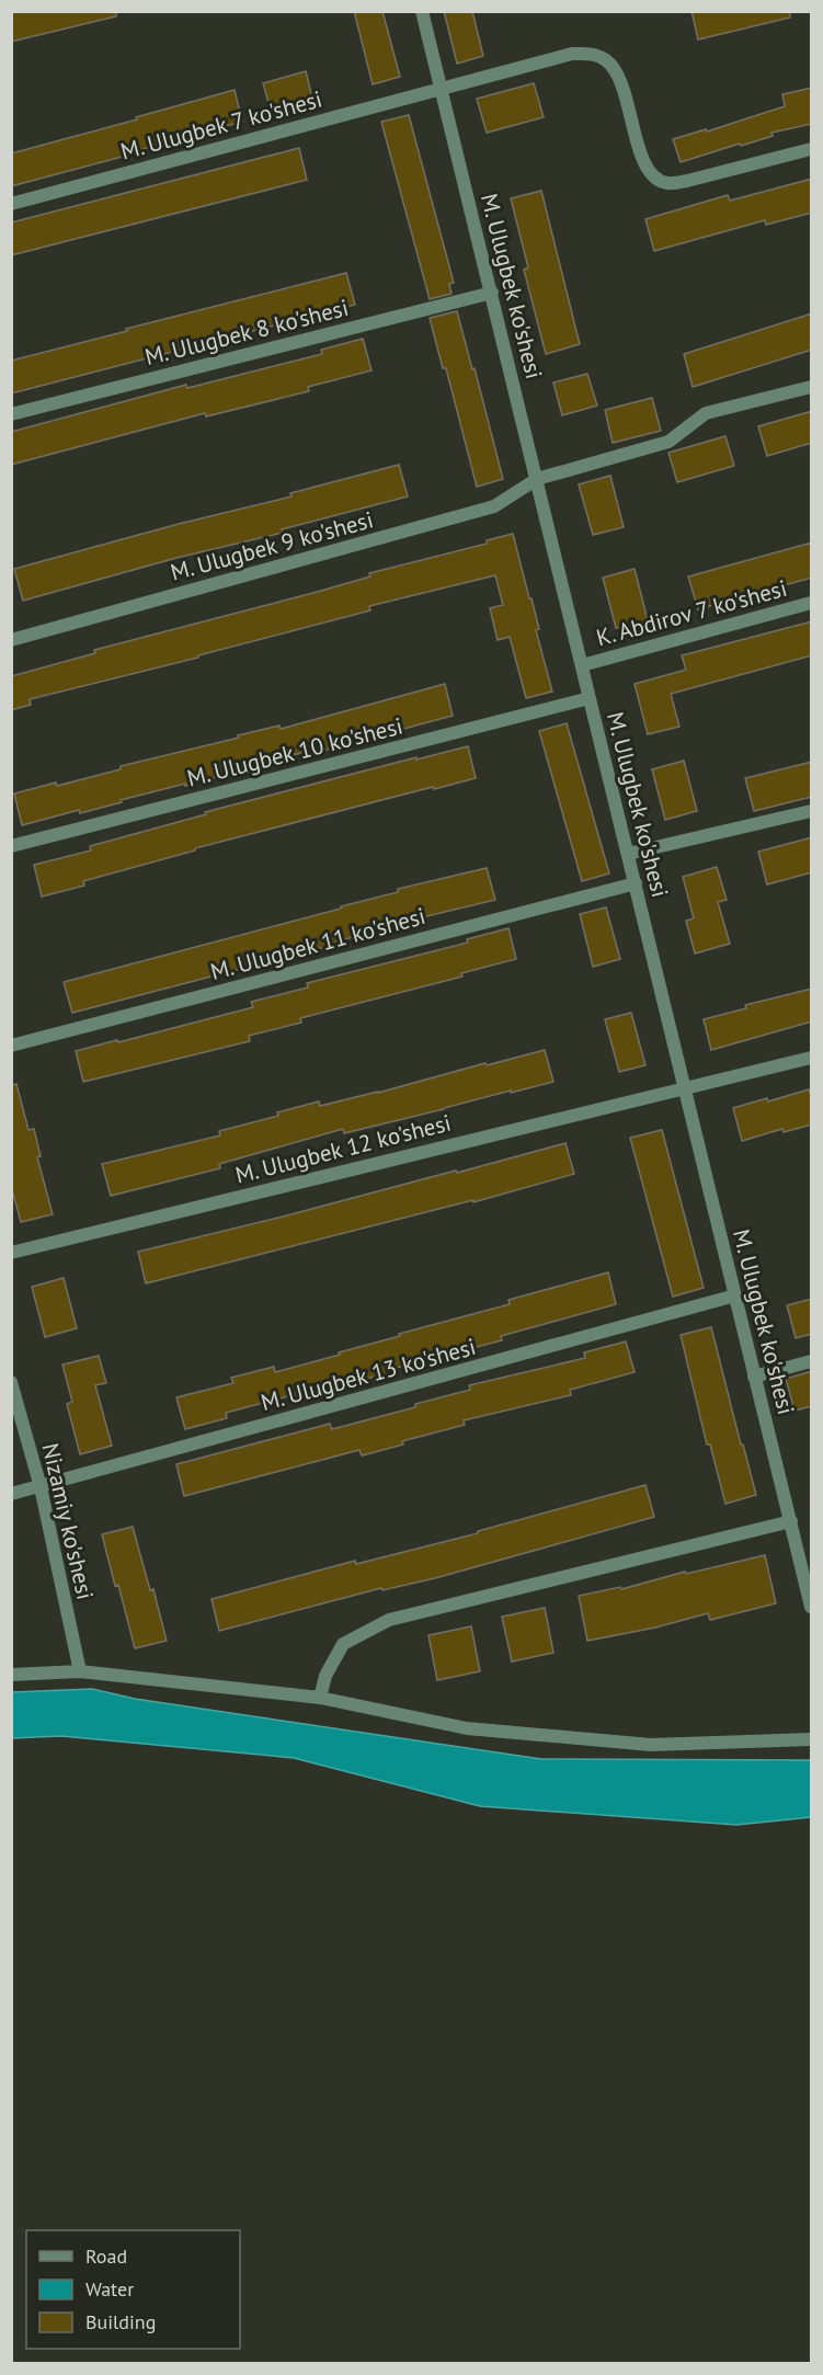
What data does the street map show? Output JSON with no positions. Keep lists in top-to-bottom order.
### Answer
{
  "streets": {
    "street": [
      "M. Ulugbek 7 ko'shesi",
      "M. Ulugbek ko'shesi",
      "M. Ulugbek 8 ko'shesi",
      "M. Ulugbek 9 ko'shesi",
      "K. Abdirov 7 ko'shesi",
      "M. Ulugbek 10 ko'shesi",
      "M. Ulugbek 11 ko'shesi",
      "M. Ulugbek 12 ko'shesi",
      "M. Ulugbek 13 ko'shesi",
      "Nizamiy ko'shesi"
    ]
  },
  "crossings": [
    ["M. Ulugbek 7 ko'shesi", "M. Ulugbek ko'shesi"],
    ["M. Ulugbek ko'shesi", "M. Ulugbek 8 ko'shesi"],
    ["M. Ulugbek ko'shesi", "M. Ulugbek 9 ko'shesi"],
    ["M. Ulugbek ko'shesi", "K. Abdirov 7 ko'shesi"],
    ["M. Ulugbek ko'shesi", "M. Ulugbek 10 ko'shesi"],
    ["M. Ulugbek ko'shesi", "M. Ulugbek 11 ko'shesi"],
    ["M. Ulugbek ko'shesi", "M. Ulugbek 12 ko'shesi"],
    ["M. Ulugbek ko'shesi", "M. Ulugbek 13 ko'shesi"],
    ["M. Ulugbek 13 ko'shesi", "Nizamiy ko'shesi"]
  ],
  "legend": ["Road", "Water", "Building"]
}
